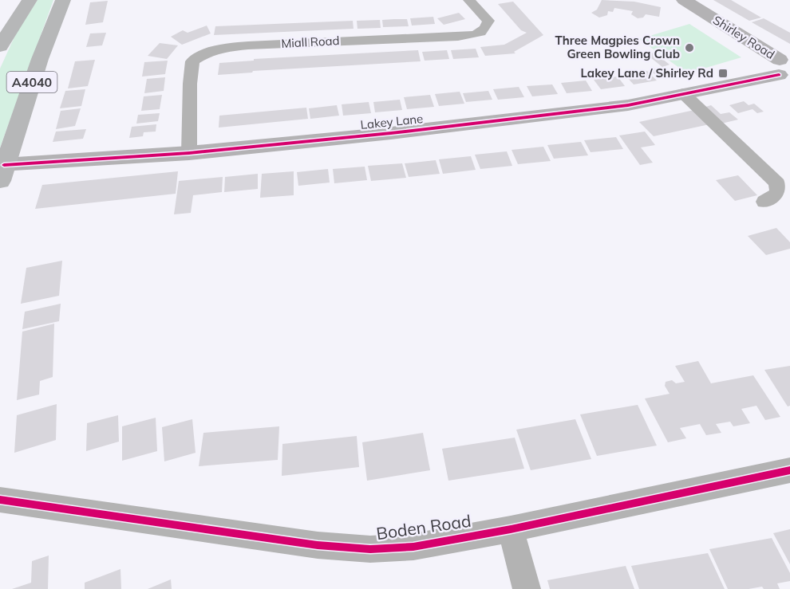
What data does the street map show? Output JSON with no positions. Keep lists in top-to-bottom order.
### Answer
{
  "streets": {
    "main road": ["A4040"],
    "street": [
      "Shirley Road",
      "Miall Road",
      "Lakey Lane",
      "Boden Road"
    ]
  },
  "crossings": [
    ["Shirley Road", "Lakey Lane"],
    ["Miall Road", "Lakey Lane"],
    ["A4040", "Lakey Lane"]
  ],
  "places": {
    "other": ["Three Magpies Crown Green Bowling Club"],
    "transit": ["Lakey Lane / Shirley Rd"]
  }
}
